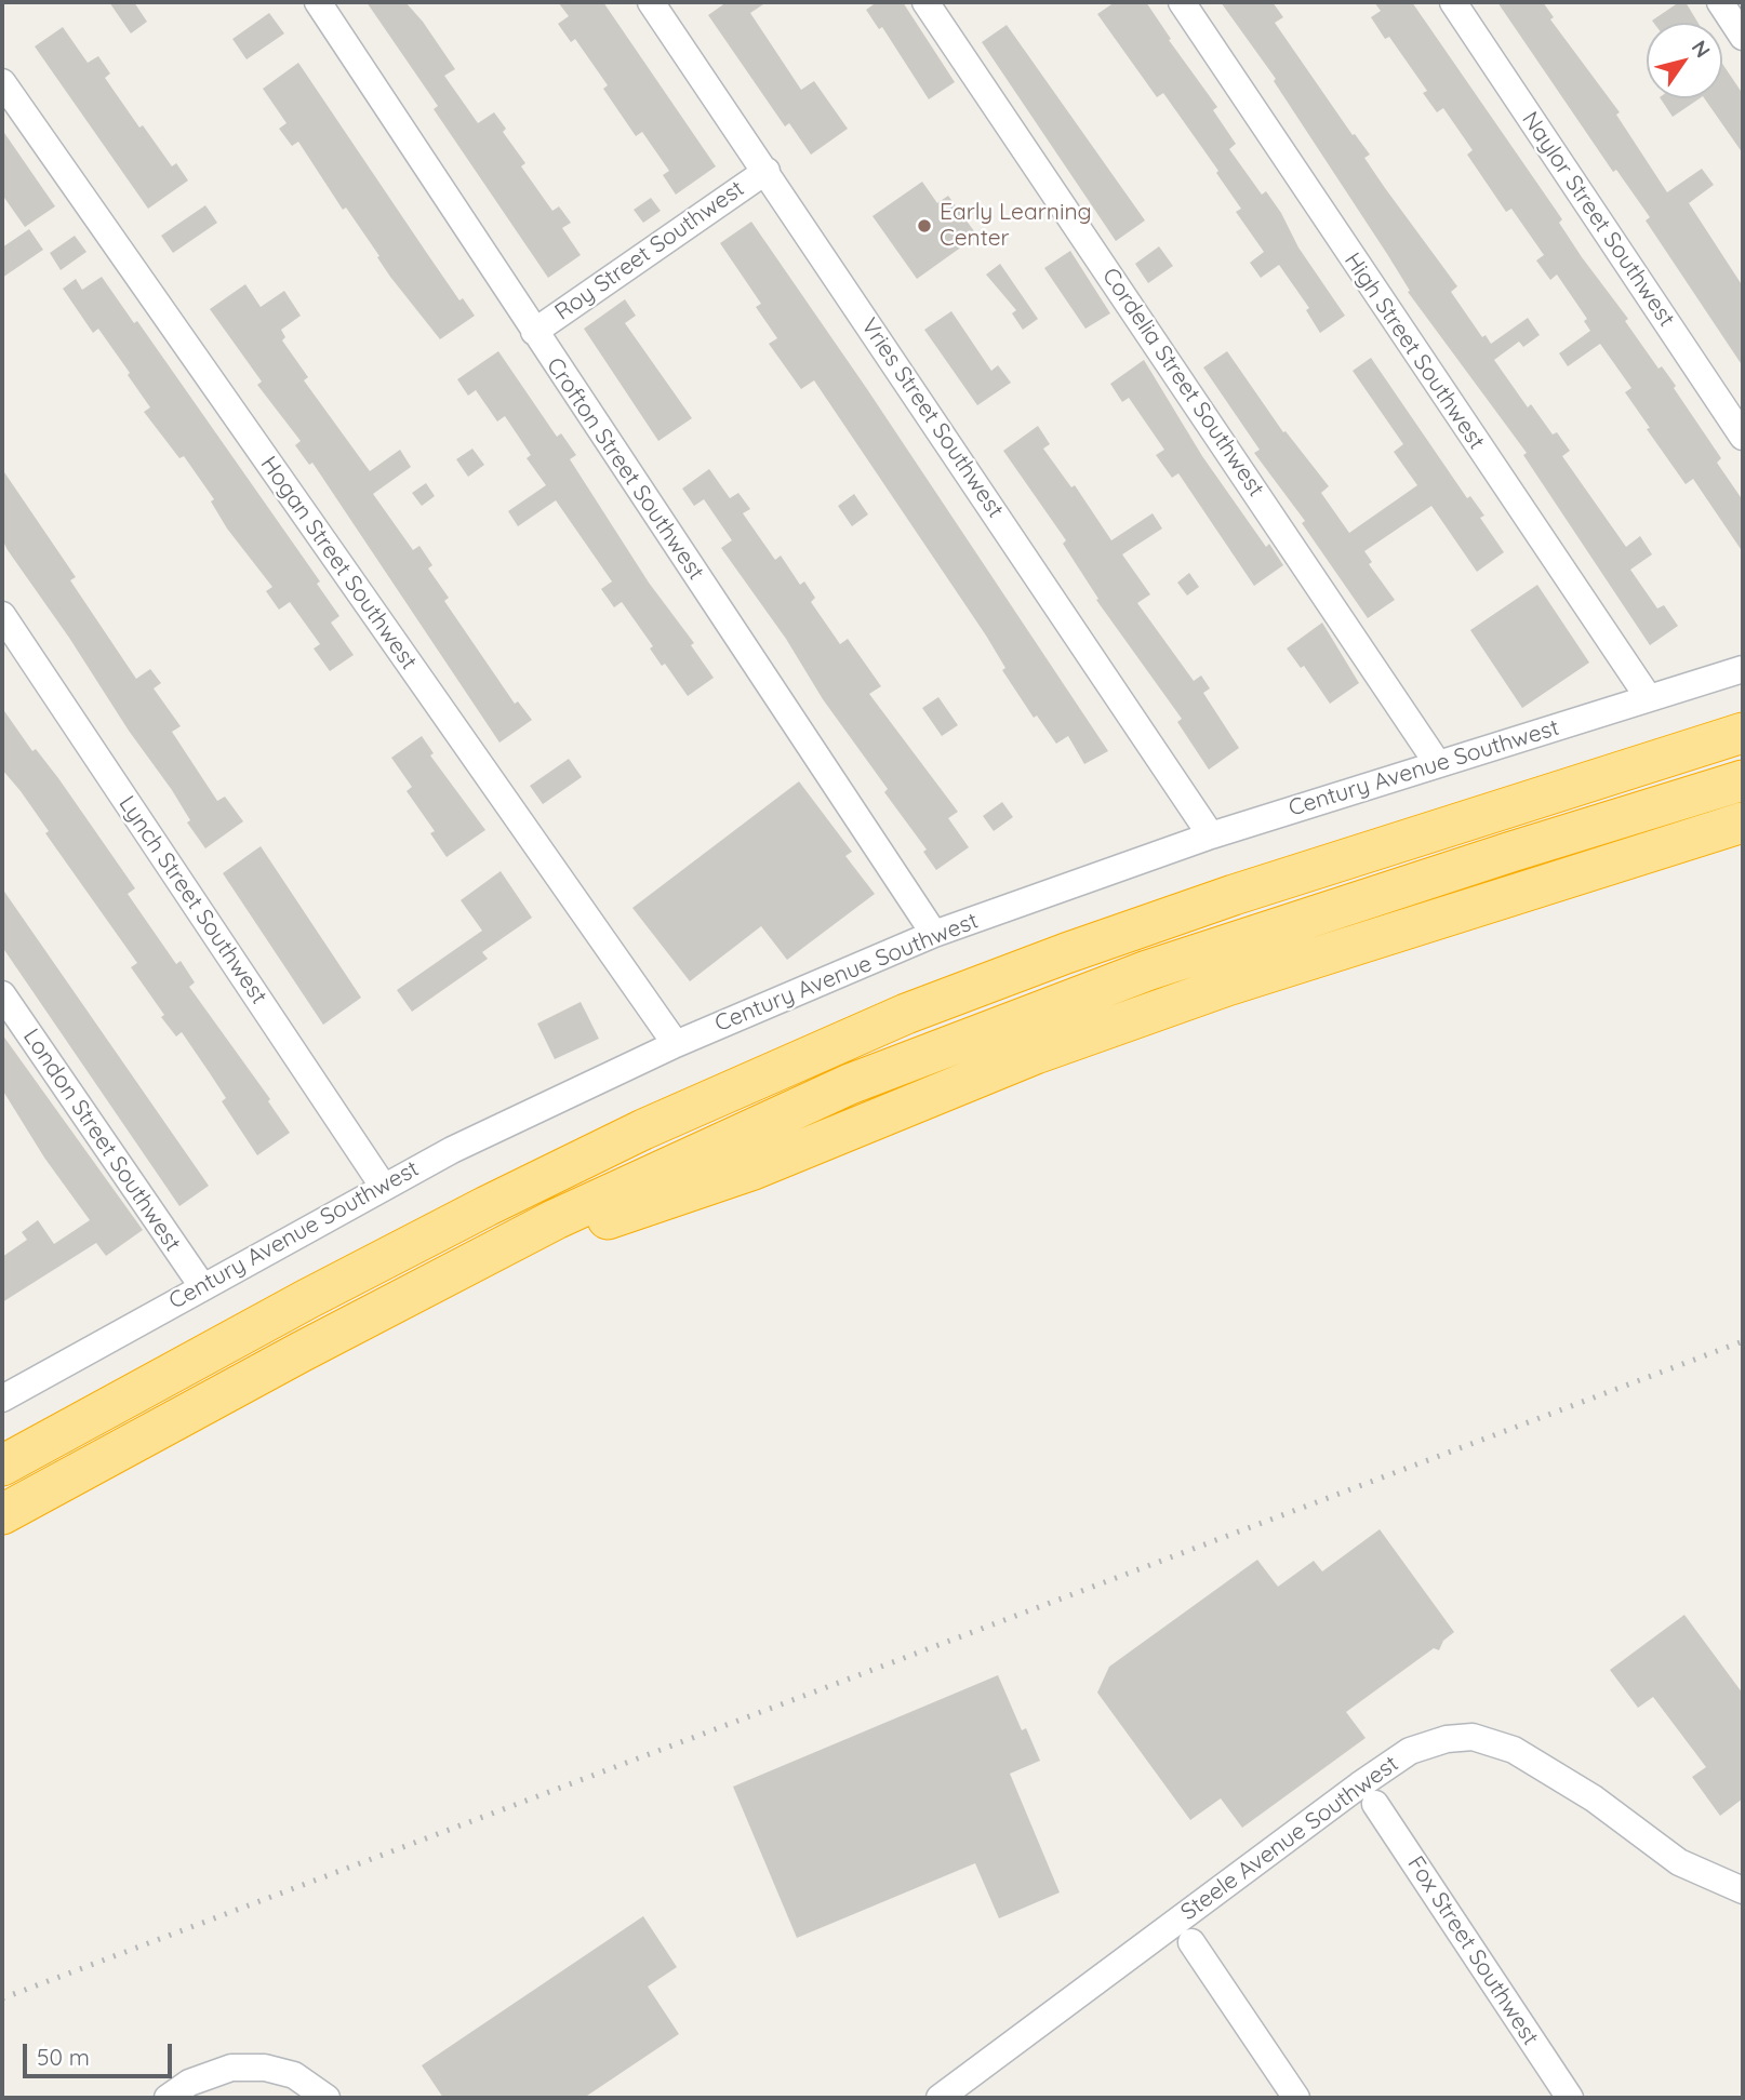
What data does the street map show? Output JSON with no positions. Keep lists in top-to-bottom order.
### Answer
{
  "streets": {
    "street": [
      "Naylor Street Southwest",
      "Roy Street Southwest",
      "High Street Southwest",
      "Cordelia Street Southwest",
      "Vries Street Southwest",
      "Crofton Street Southwest",
      "Hogan Street Southwest",
      "Century Avenue Southwest",
      "Lynch Street Southwest",
      "London Street Southwest",
      "Steele Avenue Southwest",
      "Fox Street Southwest"
    ]
  },
  "crossings": [
    ["Roy Street Southwest", "Vries Street Southwest"],
    ["Roy Street Southwest", "Crofton Street Southwest"],
    ["High Street Southwest", "Century Avenue Southwest"],
    ["Cordelia Street Southwest", "Century Avenue Southwest"],
    ["Vries Street Southwest", "Century Avenue Southwest"],
    ["Crofton Street Southwest", "Century Avenue Southwest"],
    ["Hogan Street Southwest", "Century Avenue Southwest"],
    ["Century Avenue Southwest", "Lynch Street Southwest"],
    ["Century Avenue Southwest", "London Street Southwest"]
  ],
  "places": ["Early Learning Center"],
  "scale_bar": "50 m",
  "north": "top right"
}
